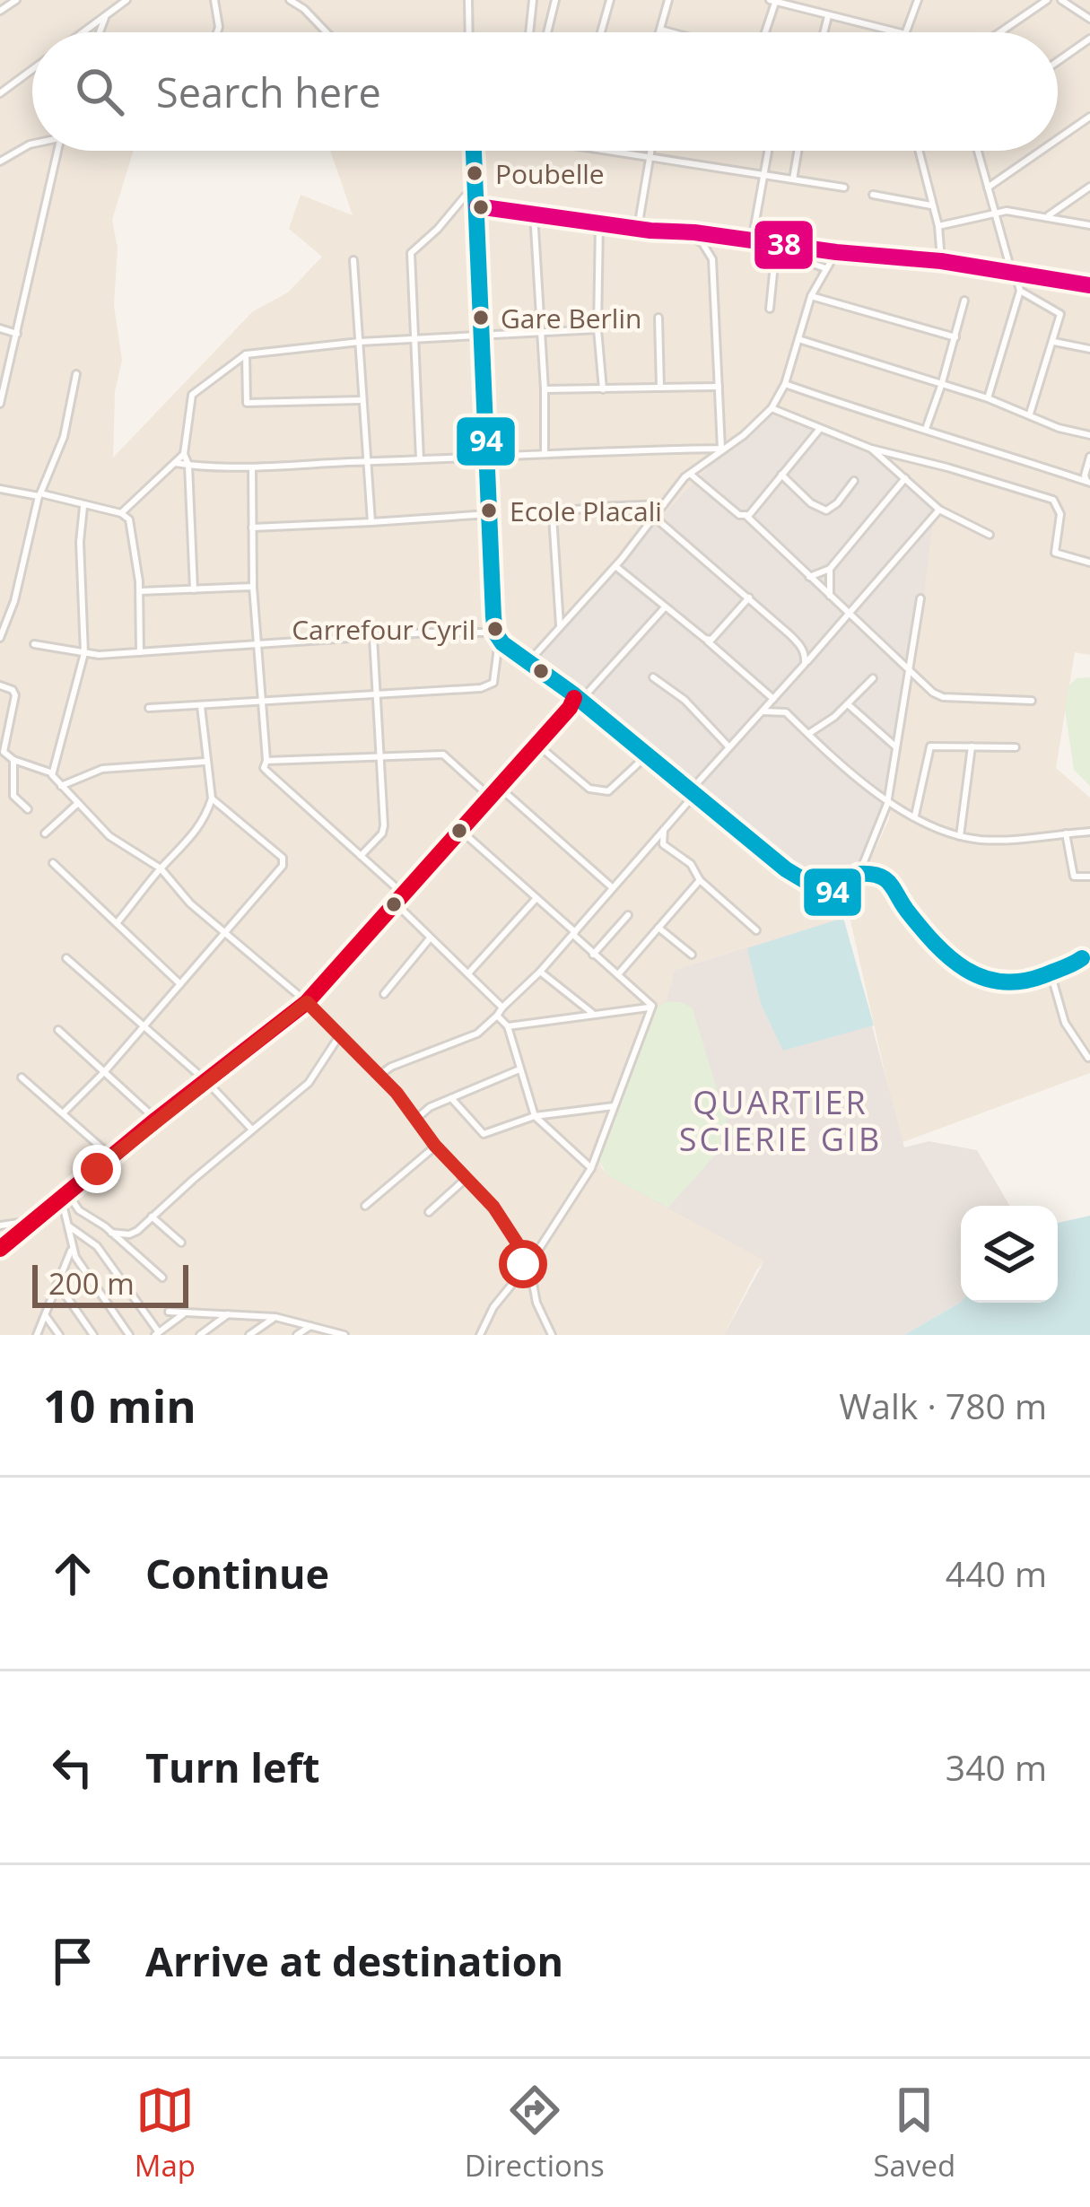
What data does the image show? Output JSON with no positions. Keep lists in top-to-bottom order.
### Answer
{
  "districts": ["QUARTIER SCIERIE GIB"],
  "places": [
    "Poubelle",
    "Gare Berlin",
    "Ecole Placali",
    "Carrefour Cyril"
  ],
  "lines": ["transit line 94", "transit line 38"],
  "scale_bar": "200 m",
  "page": {
    "search": "Search here",
    "scale": "200 m",
    "heading": ["10 min", "Walk · 780 m"],
    "list": [
      ["Continue", "440 m"],
      ["Turn left", "340 m"],
      "Arrive at destination"
    ],
    "nav": ["Map", "Directions", "Saved"]
  }
}
